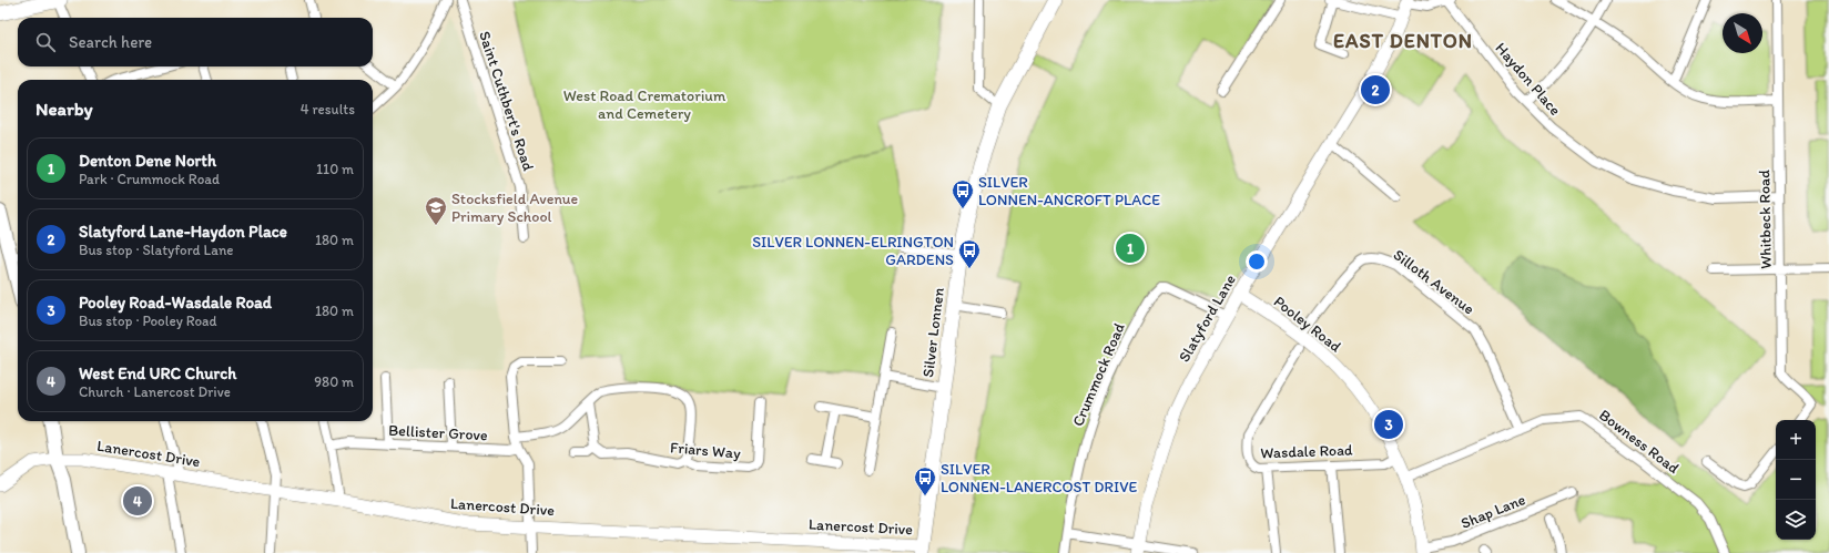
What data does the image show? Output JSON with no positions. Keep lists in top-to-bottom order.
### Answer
{
  "streets": {
    "main road": ["Silver Lonnen"],
    "street": [
      "Haydon Place",
      "Saint Cuthbert's Road",
      "Whitbeck Road",
      "Silloth Avenue",
      "Slatyford Lane",
      "Pooley Road",
      "Crummock Road",
      "Bellister Grove",
      "Bowness Road",
      "Friars Way",
      "Wasdale Road",
      "Lanercost Drive",
      "Shap Lane"
    ]
  },
  "crossings": [
    ["Haydon Place", "Whitbeck Road"],
    ["Silloth Avenue", "Pooley Road"],
    ["Silloth Avenue", "Bowness Road"],
    ["Slatyford Lane", "Pooley Road"],
    ["Slatyford Lane", "Crummock Road"],
    ["Pooley Road", "Bowness Road"],
    ["Pooley Road", "Wasdale Road"],
    ["Pooley Road", "Shap Lane"],
    ["Silver Lonnen", "Lanercost Drive"]
  ],
  "districts": ["EAST DENTON"],
  "parks": ["West Road Crematorium and Cemetery"],
  "places": {
    "bus stop": ["SILVER LONNEN-ANCROFT PLACE", "SILVER LONNEN-ELRINGTON GARDENS", "SILVER LONNEN-LANERCOST DRIVE"],
    "school or university": ["Stocksfield Avenue Primary School"]
  },
  "north": "bottom right",
  "page": {
    "search": "Search here",
    "pins": [
      "2",
      "1",
      "3",
      "4"
    ],
    "heading": ["Nearby", "4 results"],
    "list": [
      {
        "mark": "1",
        "name": "Denton Dene North",
        "note": "Park · Crummock Road",
        "value": "110 m"
      },
      {
        "mark": "2",
        "name": "Slatyford Lane-Haydon Place",
        "note": "Bus stop · Slatyford Lane",
        "value": "180 m"
      },
      {
        "mark": "3",
        "name": "Pooley Road-Wasdale Road",
        "note": "Bus stop · Pooley Road",
        "value": "180 m"
      },
      {
        "mark": "4",
        "name": "West End URC Church",
        "note": "Church · Lanercost Drive",
        "value": "980 m"
      }
    ],
    "map_buttons": ["+", "−"]
  }
}
